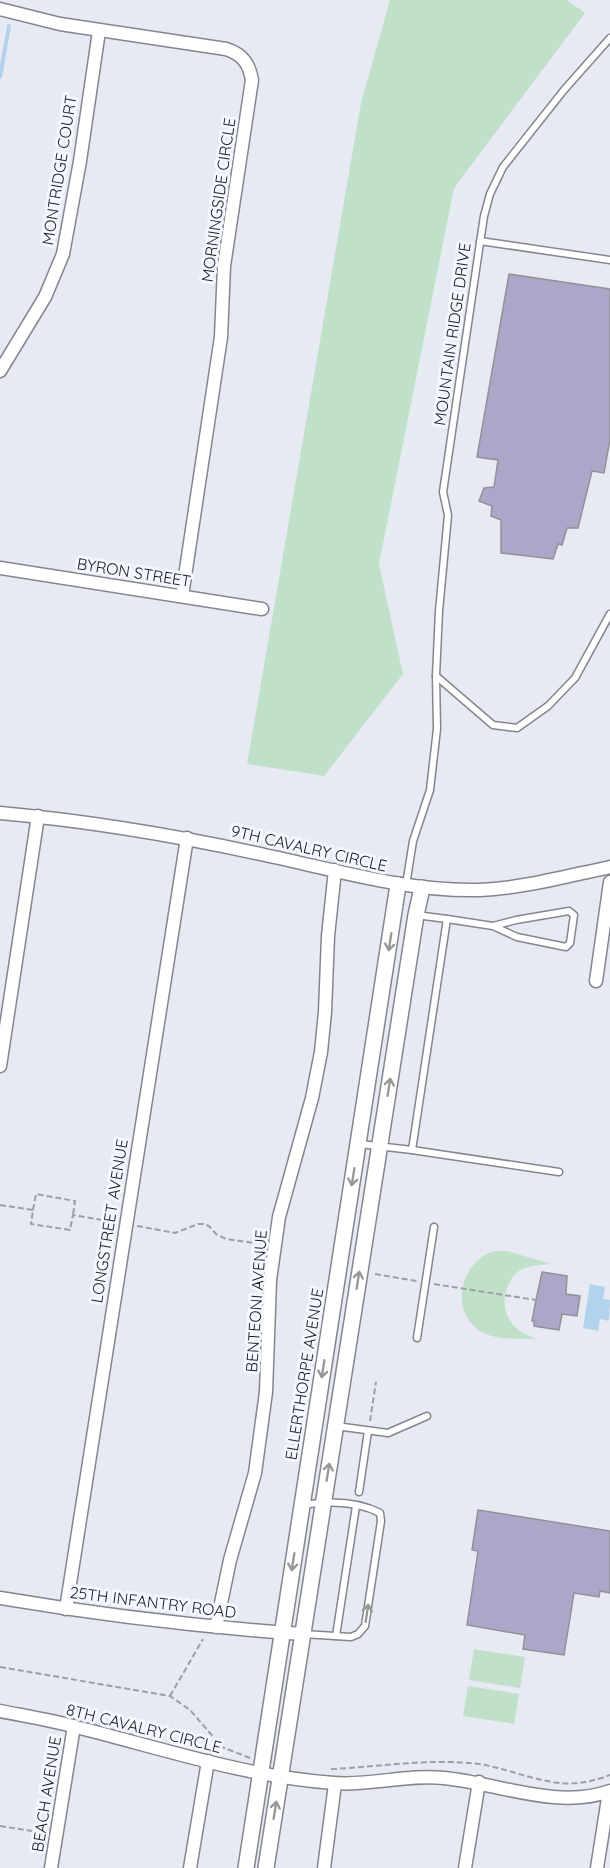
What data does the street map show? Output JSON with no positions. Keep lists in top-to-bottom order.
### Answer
{
  "streets": {
    "street": [
      "MONTRIDGE COURT",
      "MORNINGSIDE CIRCLE",
      "BYRON STREET",
      "9TH CAVALRY CIRCLE",
      "LONGSTREET AVENUE",
      "BENTEONI AVENUE",
      "ELLERTHORPE AVENUE",
      "25TH INFANTRY ROAD",
      "8TH CAVALRY CIRCLE",
      "BEACH AVENUE"
    ],
    "lane": ["MOUNTAIN RIDGE DRIVE"]
  },
  "crossings": [
    ["MONTRIDGE COURT", "MORNINGSIDE CIRCLE"],
    ["MORNINGSIDE CIRCLE", "BYRON STREET"],
    ["MOUNTAIN RIDGE DRIVE", "9TH CAVALRY CIRCLE"],
    ["MOUNTAIN RIDGE DRIVE", "ELLERTHORPE AVENUE"],
    ["9TH CAVALRY CIRCLE", "LONGSTREET AVENUE"],
    ["9TH CAVALRY CIRCLE", "BENTEONI AVENUE"],
    ["9TH CAVALRY CIRCLE", "ELLERTHORPE AVENUE"],
    ["LONGSTREET AVENUE", "25TH INFANTRY ROAD"],
    ["BENTEONI AVENUE", "25TH INFANTRY ROAD"],
    ["ELLERTHORPE AVENUE", "25TH INFANTRY ROAD"],
    ["ELLERTHORPE AVENUE", "8TH CAVALRY CIRCLE"],
    ["8TH CAVALRY CIRCLE", "BEACH AVENUE"]
  ]
}
